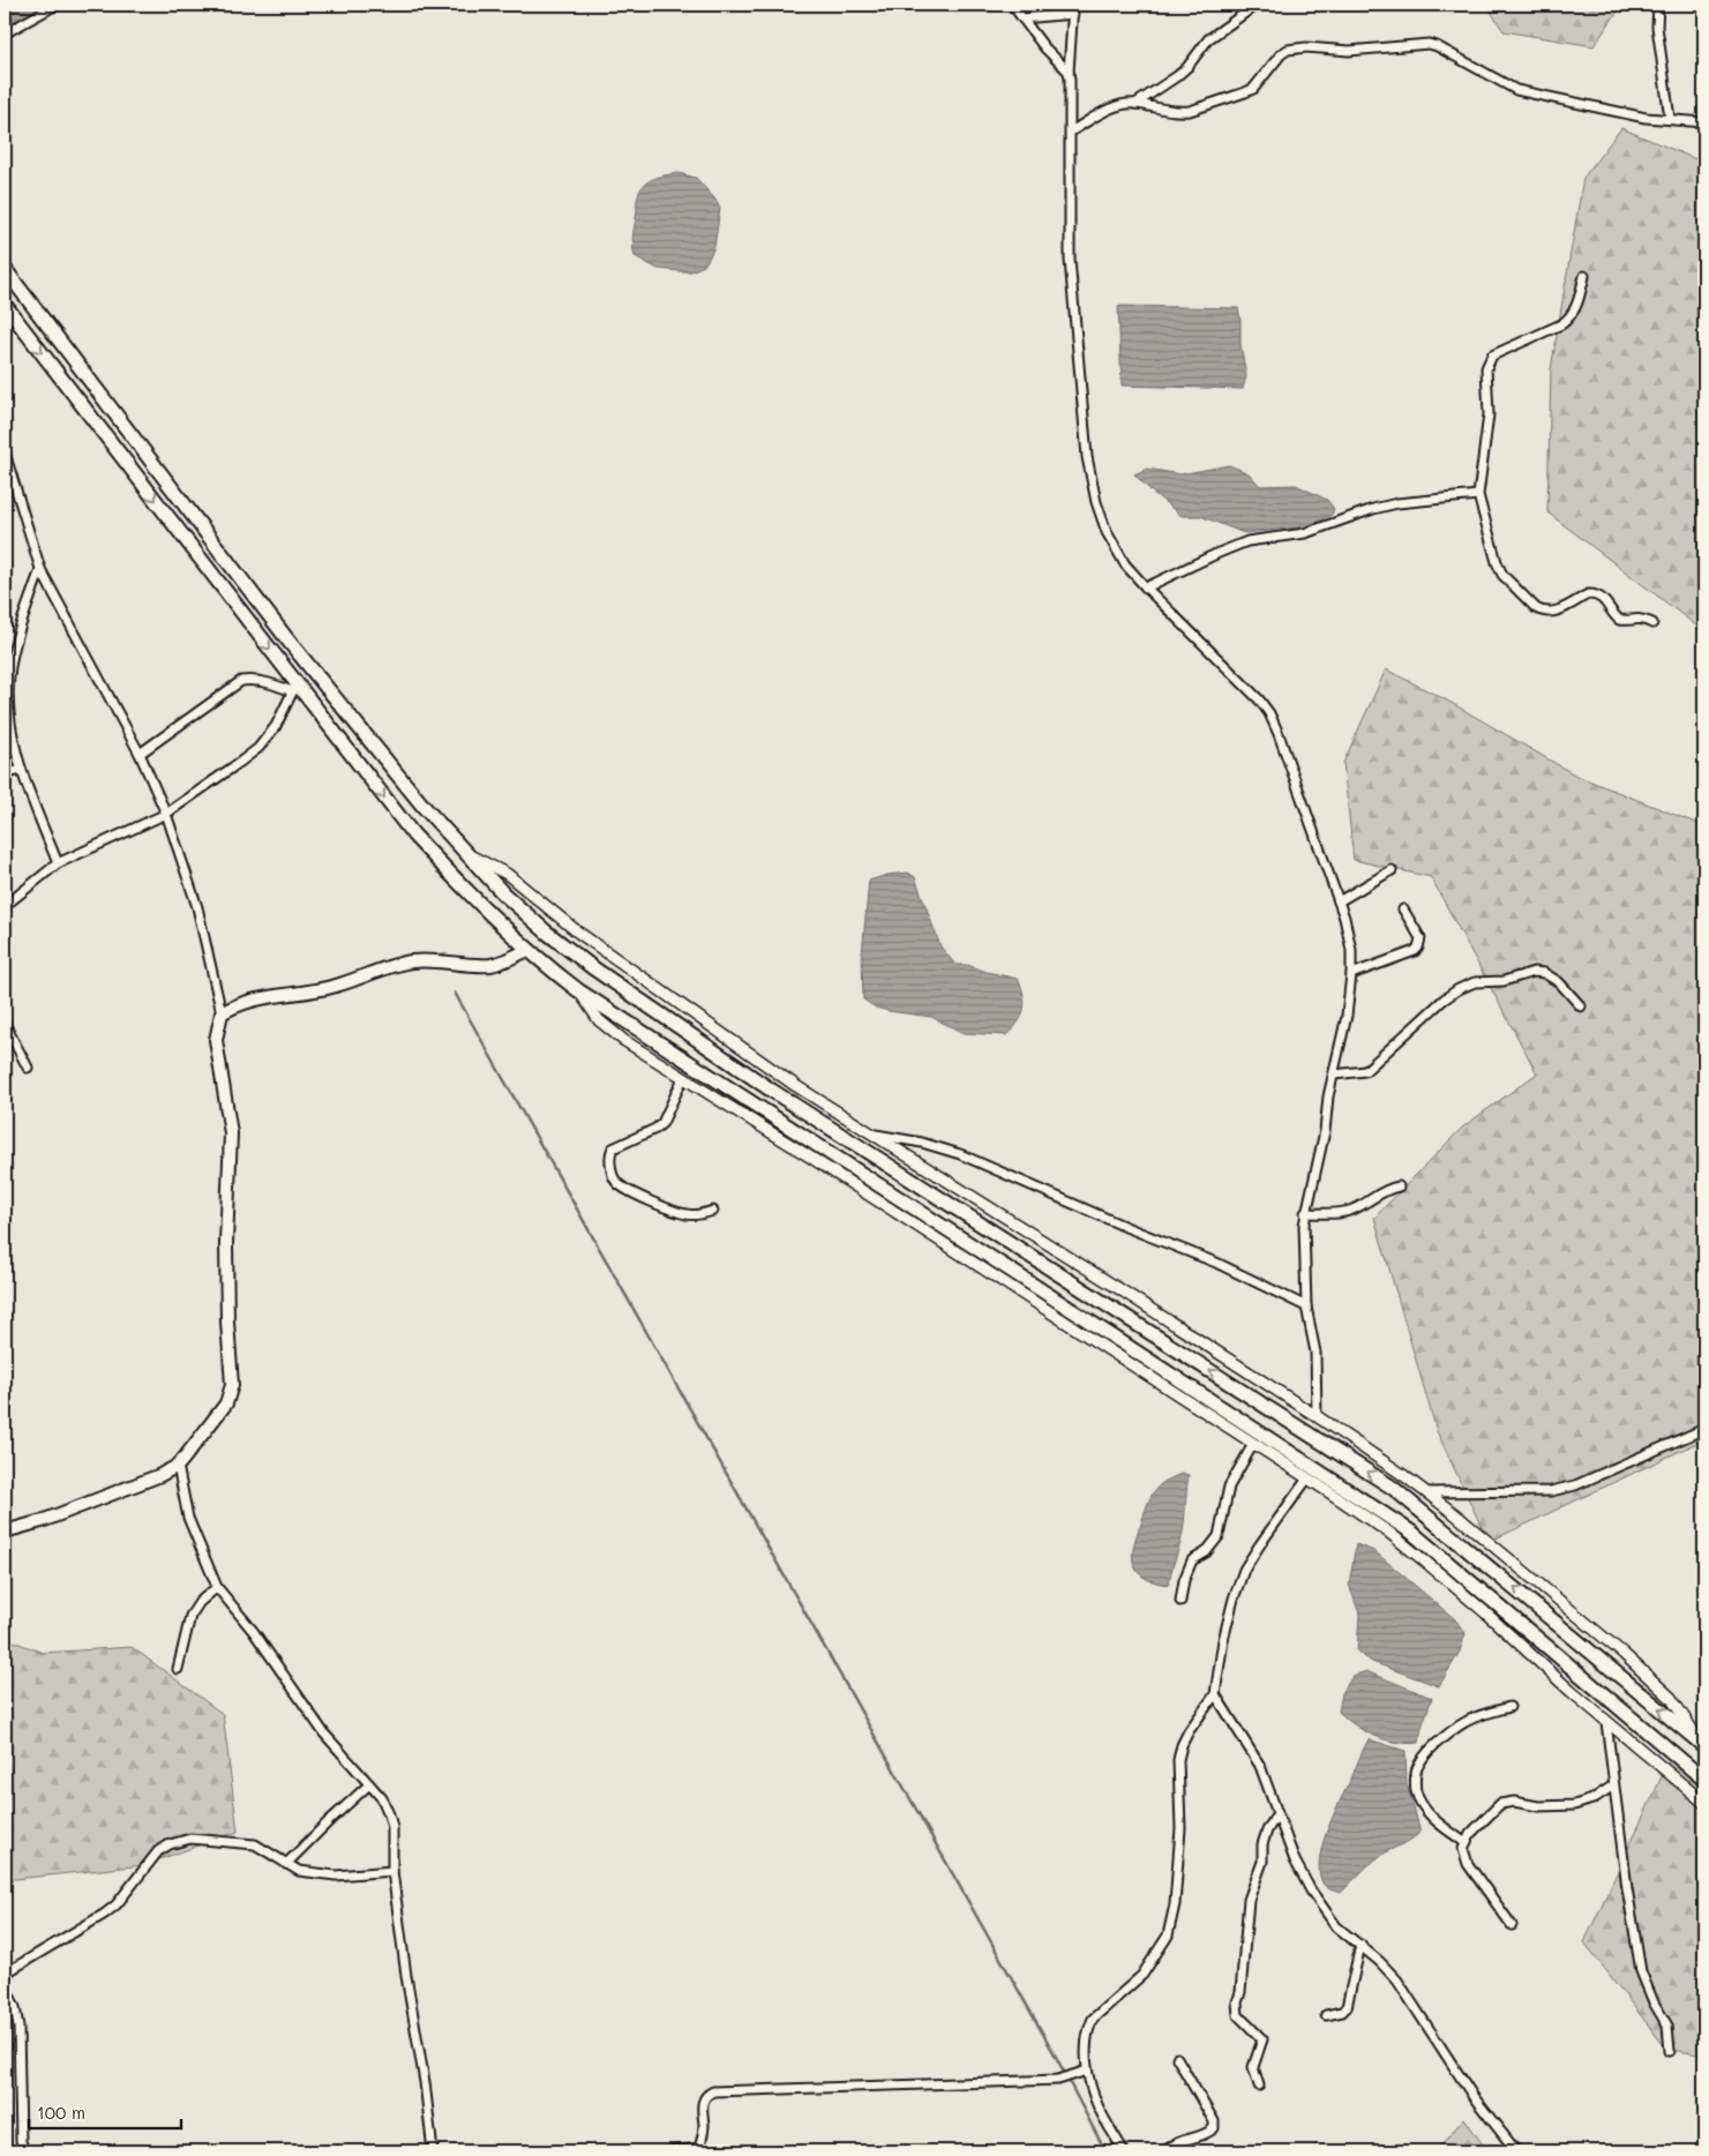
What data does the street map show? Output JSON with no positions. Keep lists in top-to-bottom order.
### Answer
{
  "scale_bar": "100 m"
}
